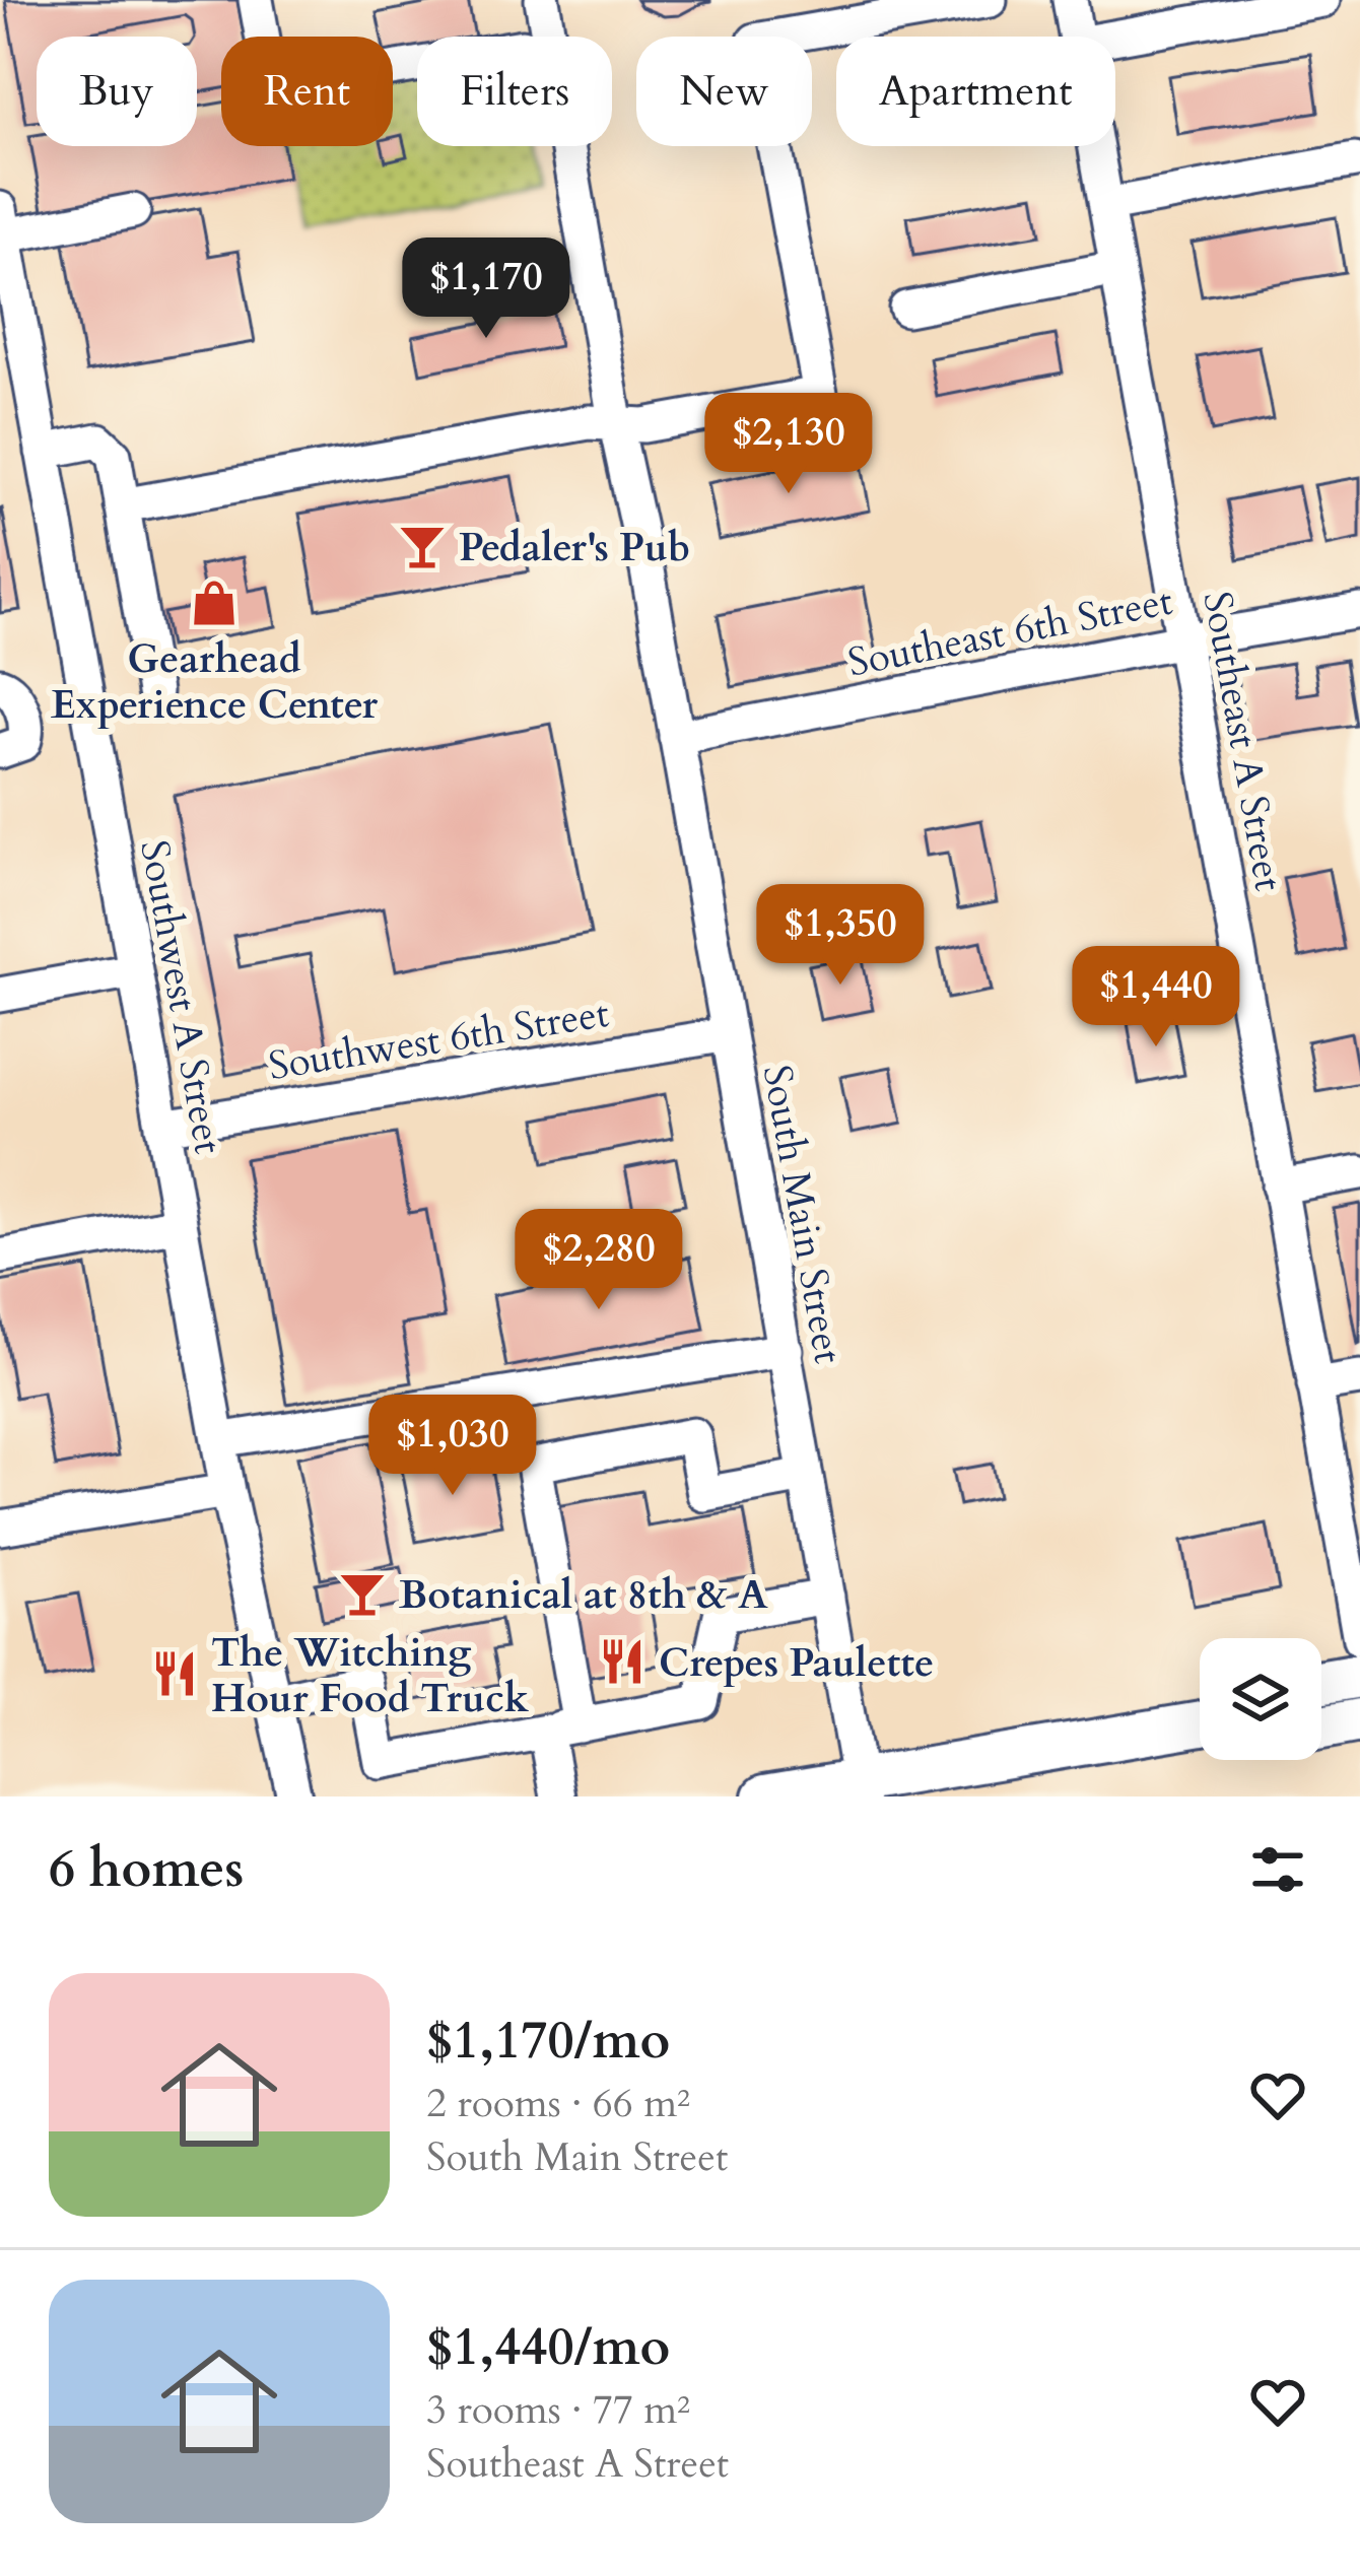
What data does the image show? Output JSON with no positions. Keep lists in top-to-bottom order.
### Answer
{
  "streets": {
    "street": [
      "Southeast 6th Street",
      "Southeast A Street",
      "Southwest A Street",
      "Southwest 6th Street",
      "South Main Street"
    ]
  },
  "crossings": [
    ["Southeast 6th Street", "Southeast A Street"],
    ["Southeast 6th Street", "South Main Street"],
    ["Southwest A Street", "Southwest 6th Street"],
    ["Southwest 6th Street", "South Main Street"]
  ],
  "places": {
    "bar": ["Pedaler's Pub", "Botanical at 8th & A"],
    "shop": ["Gearhead Experience Center"],
    "restaurant": ["Crepes Paulette", "The Witching Hour Food Truck"]
  },
  "page": {
    "chip": [
      "Buy",
      "Rent",
      "Filters",
      "New",
      "Apartment"
    ],
    "price": [
      "$1,170",
      "$2,130",
      "$1,350",
      "$1,440",
      "$2,280",
      "$1,030"
    ],
    "heading": "6 homes",
    "list": [
      {
        "name": "$1,170/mo",
        "note": "2 rooms · 66 m² · South Main Street"
      },
      {
        "name": "$1,440/mo",
        "note": "3 rooms · 77 m² · Southeast A Street"
      }
    ]
  }
}
